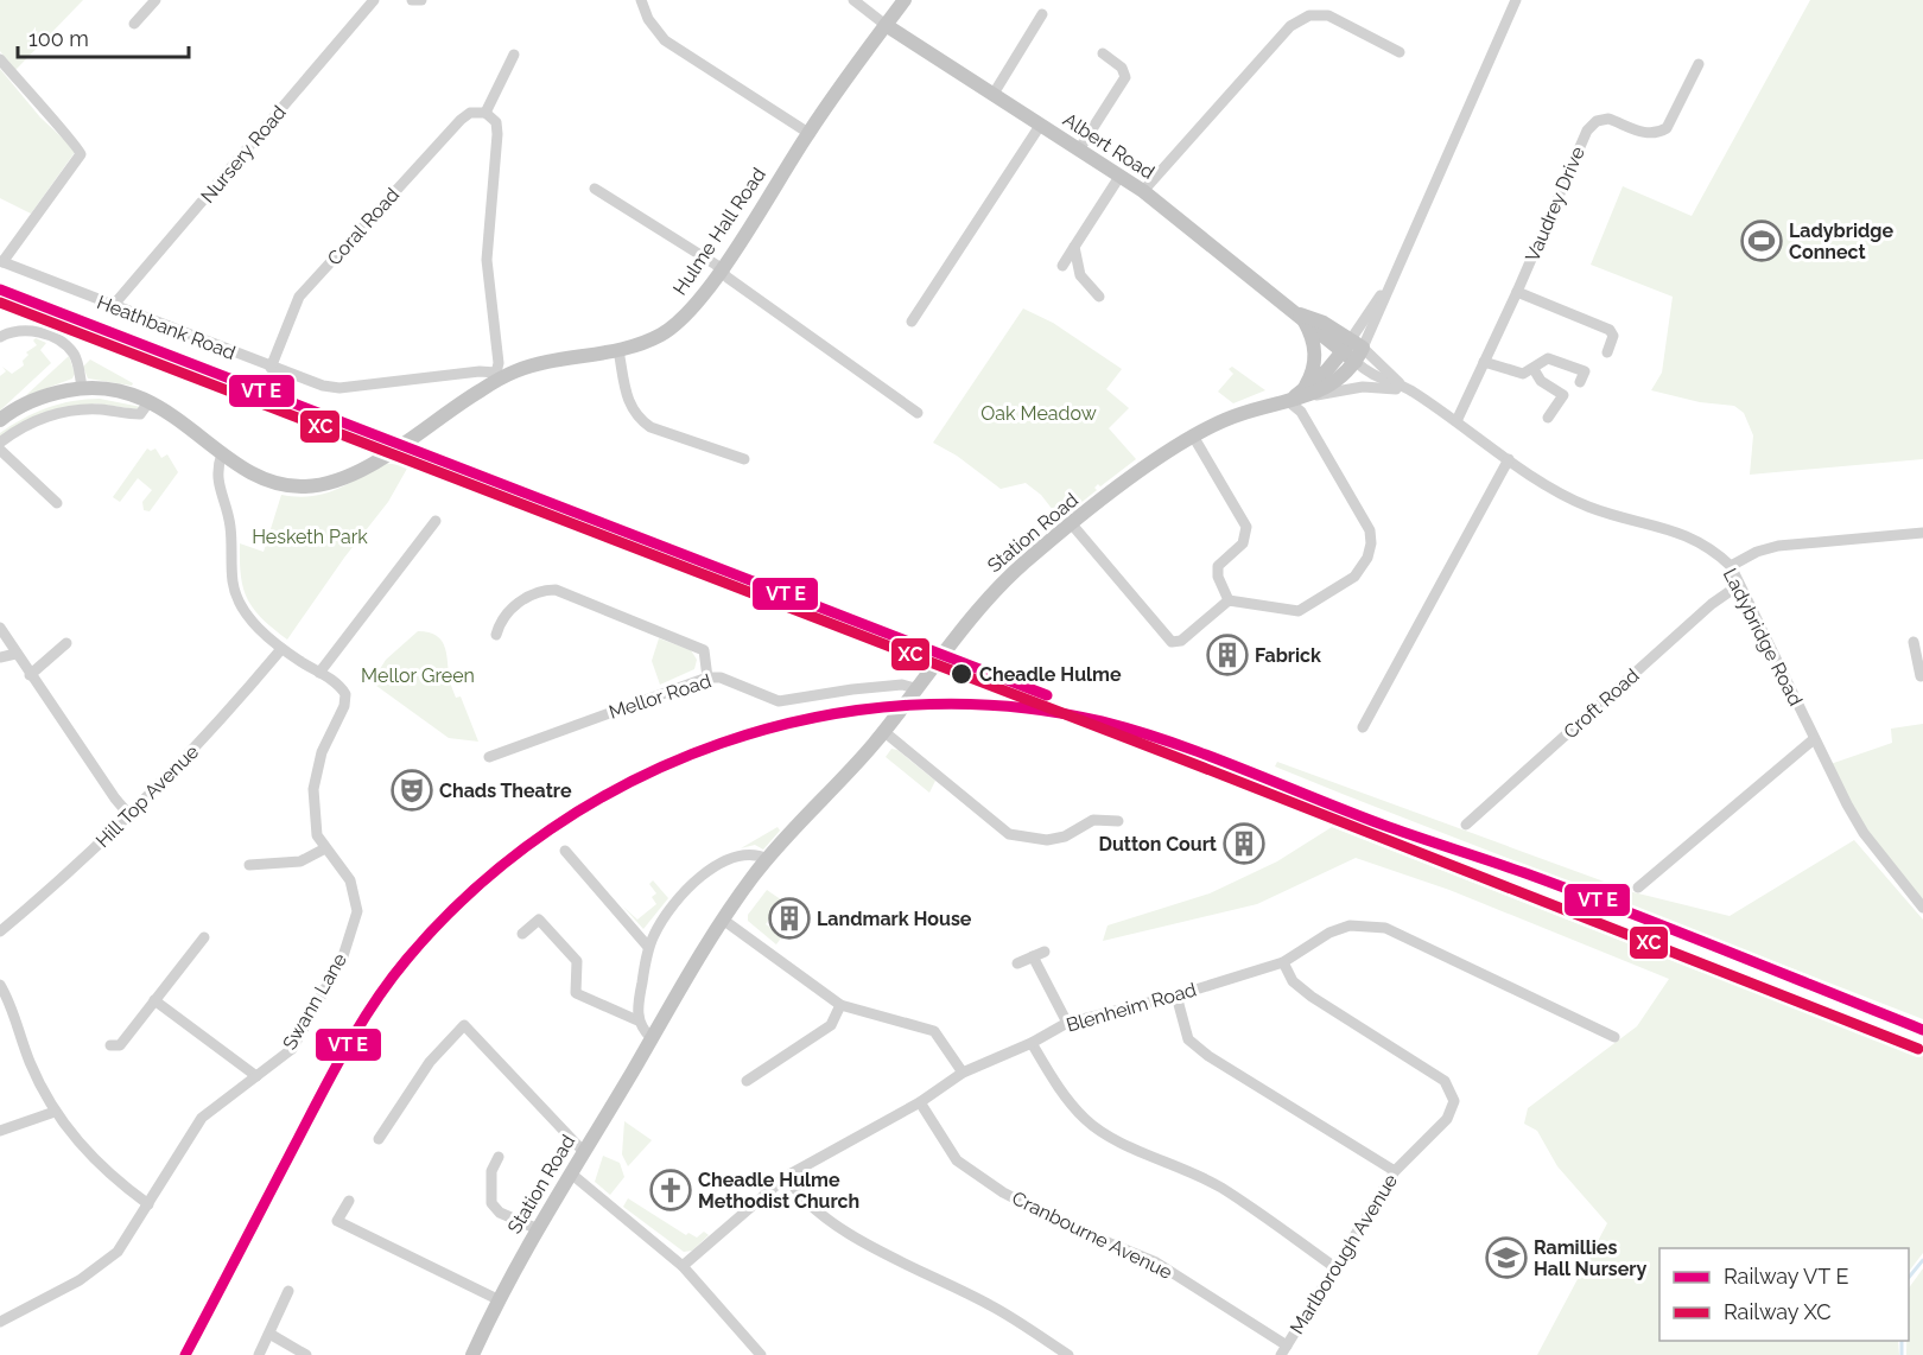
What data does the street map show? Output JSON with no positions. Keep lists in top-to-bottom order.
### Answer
{
  "streets": {
    "main road": ["Albert Road", "Hulme Hall Road", "Station Road"],
    "street": [
      "Nursery Road",
      "Vaudrey Drive",
      "Coral Road",
      "Heathbank Road",
      "Ladybridge Road",
      "Mellor Road",
      "Croft Road",
      "Hill Top Avenue",
      "Swann Lane",
      "Blenheim Road",
      "Cranbourne Avenue",
      "Marlborough Avenue"
    ]
  },
  "crossings": [
    ["Albert Road", "Hulme Hall Road"],
    ["Albert Road", "Station Road"],
    ["Albert Road", "Ladybridge Road"],
    ["Nursery Road", "Heathbank Road"],
    ["Vaudrey Drive", "Ladybridge Road"],
    ["Coral Road", "Heathbank Road"],
    ["Hulme Hall Road", "Heathbank Road"],
    ["Hulme Hall Road", "Swann Lane"],
    ["Station Road", "Mellor Road"],
    ["Ladybridge Road", "Croft Road"],
    ["Hill Top Avenue", "Swann Lane"],
    ["Blenheim Road", "Cranbourne Avenue"],
    ["Blenheim Road", "Marlborough Avenue"],
    ["Cranbourne Avenue", "Marlborough Avenue"]
  ],
  "parks": ["Oak Meadow", "Hesketh Park", "Mellor Green"],
  "places": {
    "sports": ["Ladybridge Connect"],
    "building": ["Fabrick", "Dutton Court", "Landmark House"],
    "other": ["Cheadle Hulme"],
    "theatre": ["Chads Theatre"],
    "church": ["Cheadle Hulme Methodist Church"],
    "school or university": ["Ramillies Hall Nursery"]
  },
  "lines": ["rail line XC"],
  "legend": ["Railway VT E", "Railway XC"],
  "scale_bar": "100 m"
}
